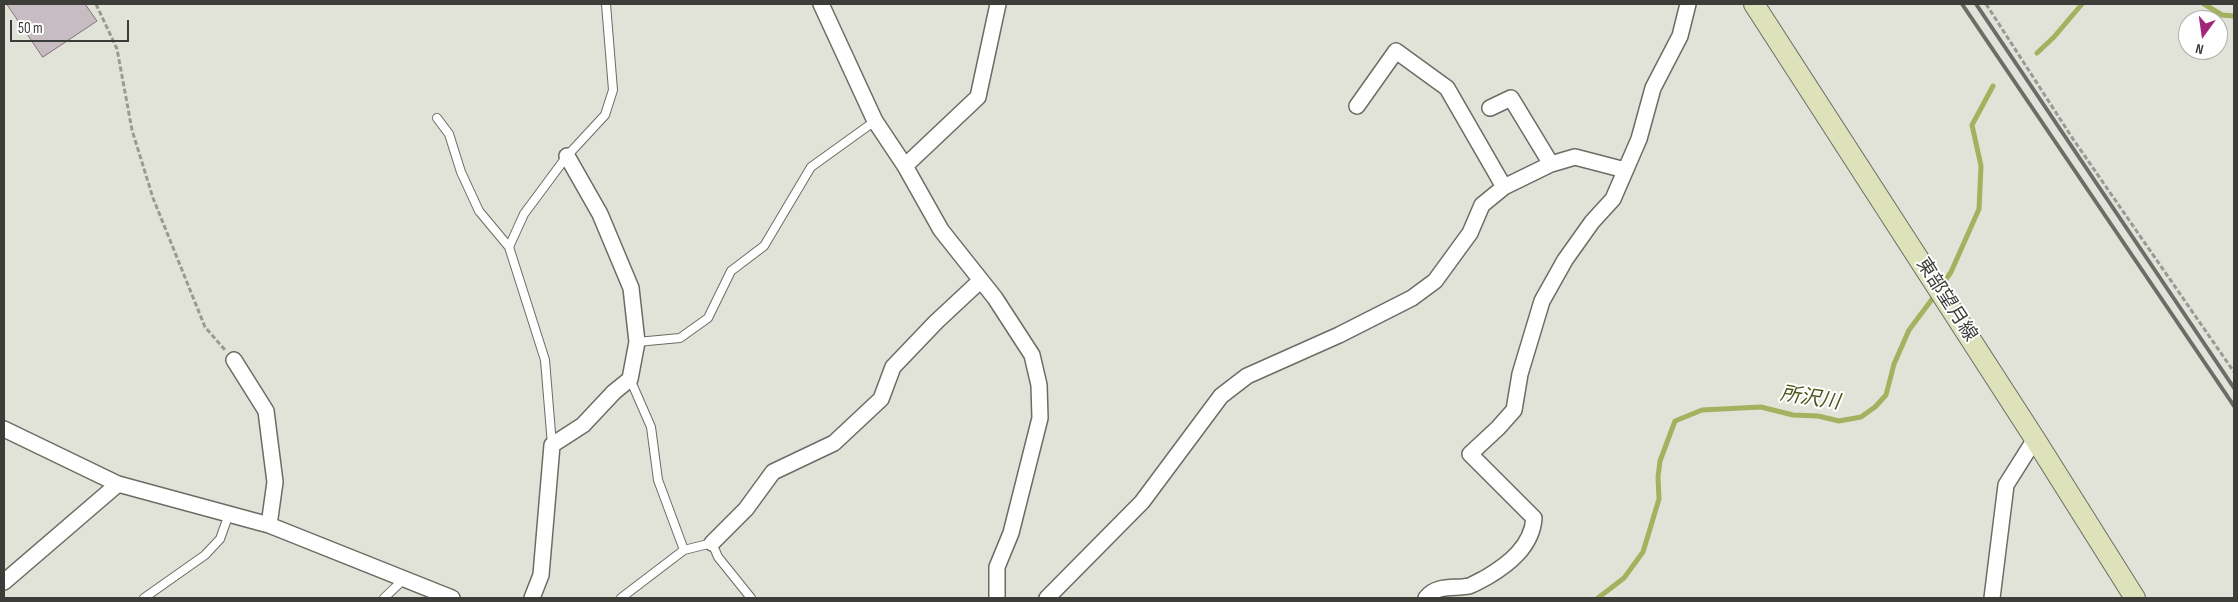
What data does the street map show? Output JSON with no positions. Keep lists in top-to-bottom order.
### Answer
{
  "streets": {
    "main road": ["東部望月線"]
  },
  "water": ["所沢川"],
  "scale_bar": "50 m",
  "north": "bottom"
}
